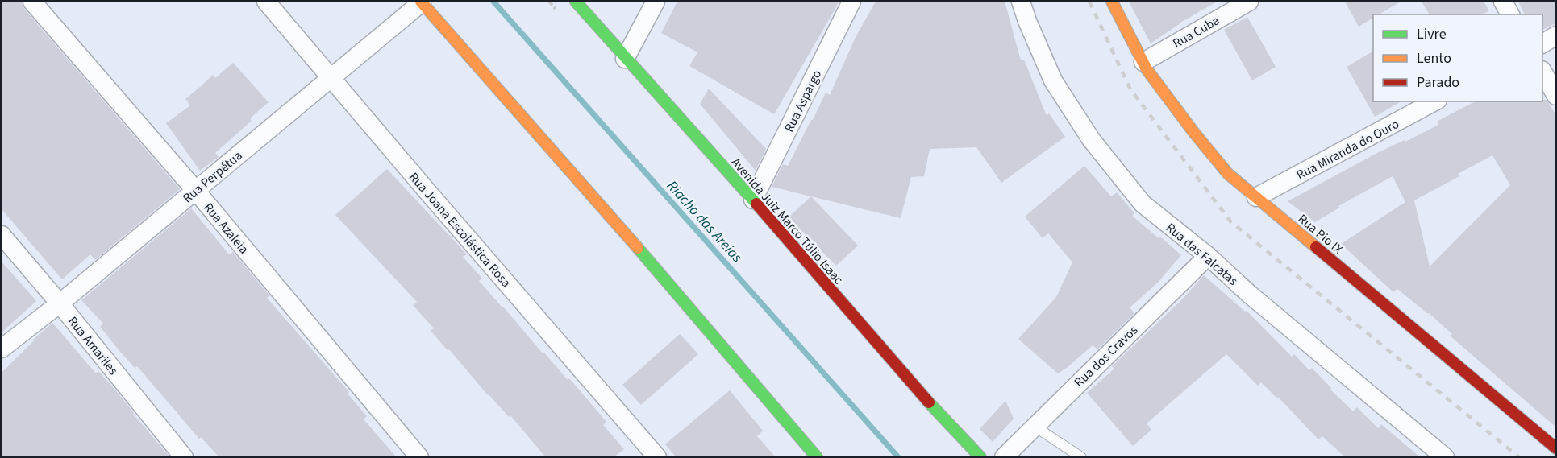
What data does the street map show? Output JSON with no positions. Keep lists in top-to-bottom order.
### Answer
{
  "streets": {
    "main road": ["Avenida Juiz Marco Túlio Isaac", "Rua Pio IX"],
    "street": [
      "Rua Cuba",
      "Rua Aspargo",
      "Rua Miranda do Ouro",
      "Rua Perpétua",
      "Rua Azaleia",
      "Rua Joana Escolástica Rosa",
      "Rua das Falcatas",
      "Rua Amariles",
      "Rua dos Cravos"
    ]
  },
  "crossings": [
    ["Rua Cuba", "Rua Pio IX"],
    ["Rua Aspargo", "Avenida Juiz Marco Túlio Isaac"],
    ["Rua Miranda do Ouro", "Rua Pio IX"],
    ["Rua Perpétua", "Rua Azaleia"],
    ["Rua Perpétua", "Rua Joana Escolástica Rosa"],
    ["Rua Perpétua", "Rua Amariles"],
    ["Rua das Falcatas", "Rua dos Cravos"]
  ],
  "water": ["Riacho das Areias"],
  "legend": ["Livre", "Lento", "Parado"]
}
